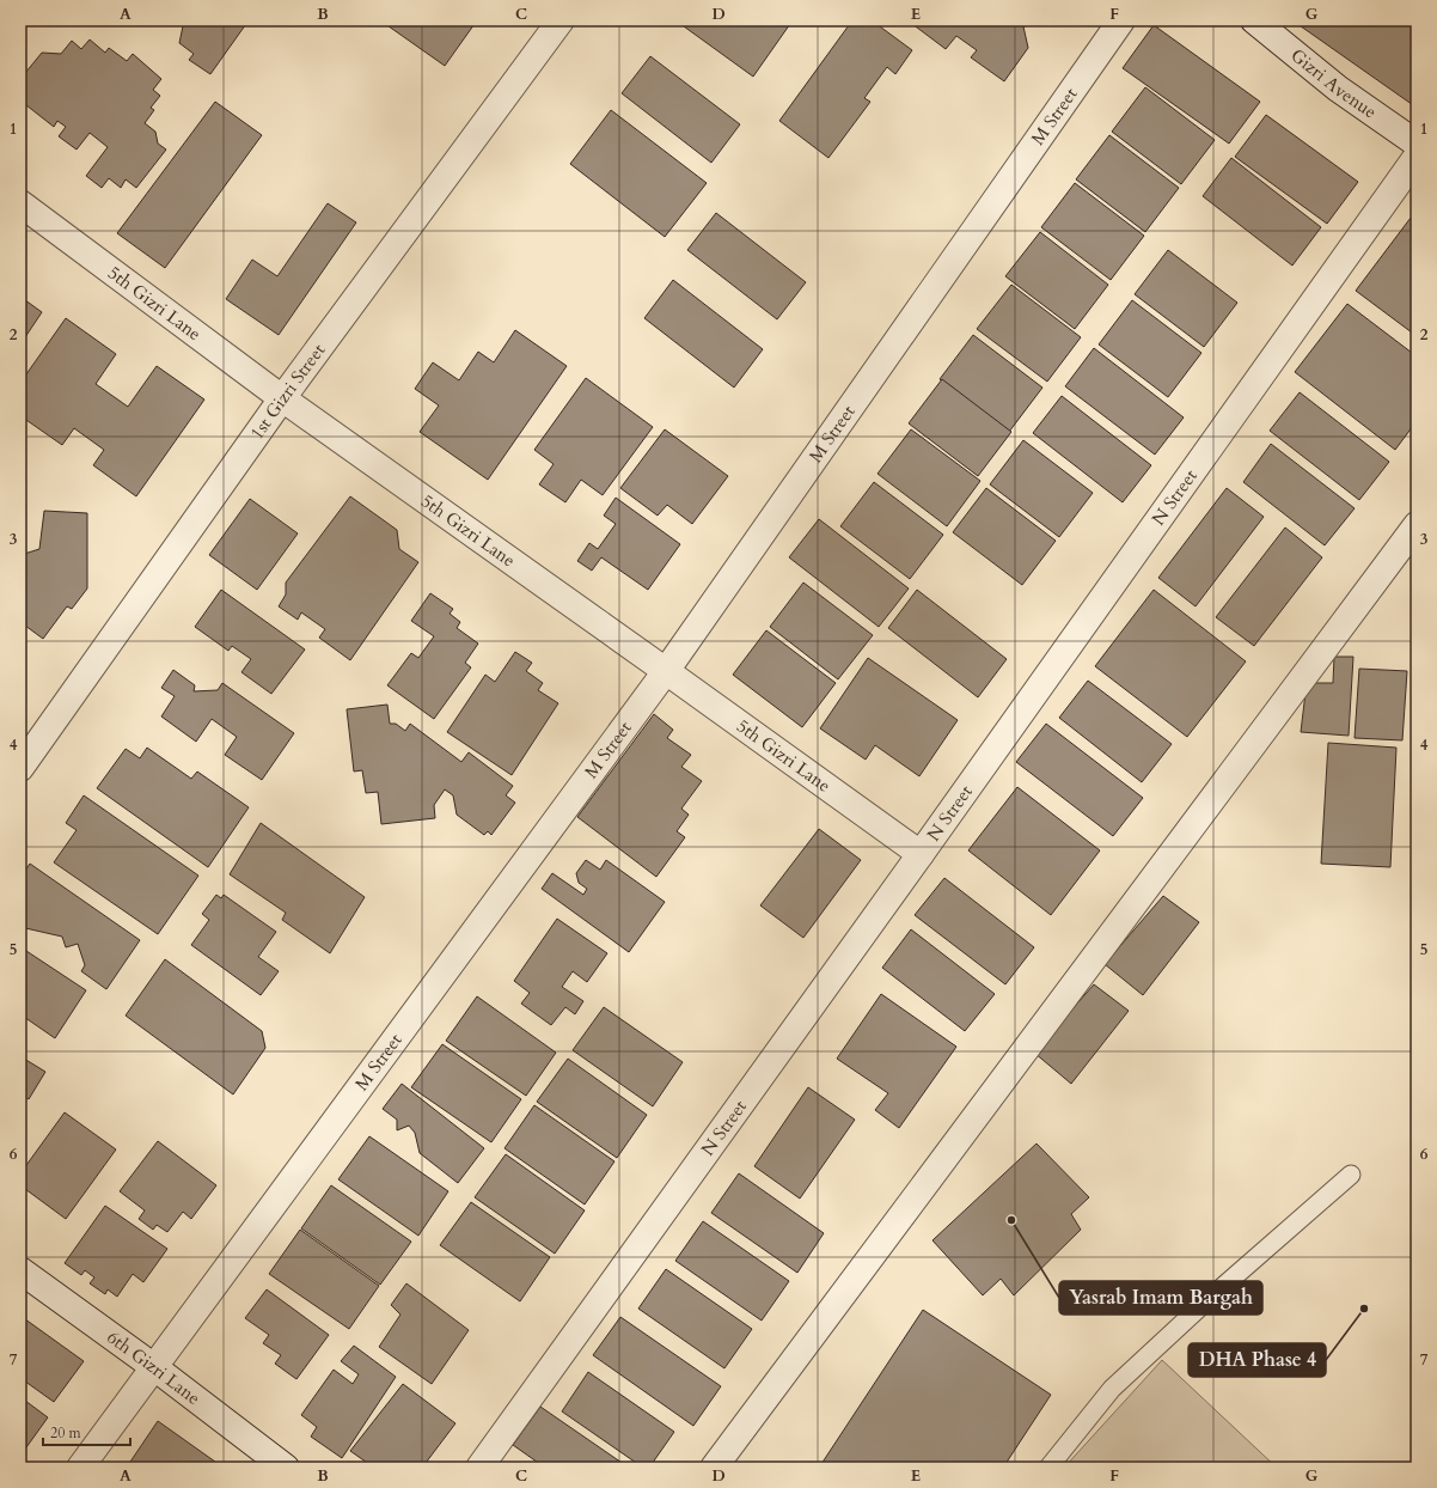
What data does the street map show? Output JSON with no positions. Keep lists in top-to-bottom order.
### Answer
{
  "streets": {
    "street": [
      "Gizri Avenue",
      "M Street",
      "5th Gizri Lane",
      "1st Gizri Street",
      "N Street",
      "6th Gizri Lane"
    ]
  },
  "crossings": [
    ["M Street", "5th Gizri Lane"],
    ["M Street", "6th Gizri Lane"],
    ["5th Gizri Lane", "1st Gizri Street"],
    ["5th Gizri Lane", "N Street"]
  ],
  "places": ["Yasrab Imam Bargah", "DHA Phase 4"],
  "scale_bar": "20 m",
  "grid": {
    "columns": [
      "A",
      "B",
      "C",
      "D",
      "E",
      "F",
      "G"
    ],
    "rows": [
      "1",
      "2",
      "3",
      "4",
      "5",
      "6",
      "7"
    ]
  }
}
